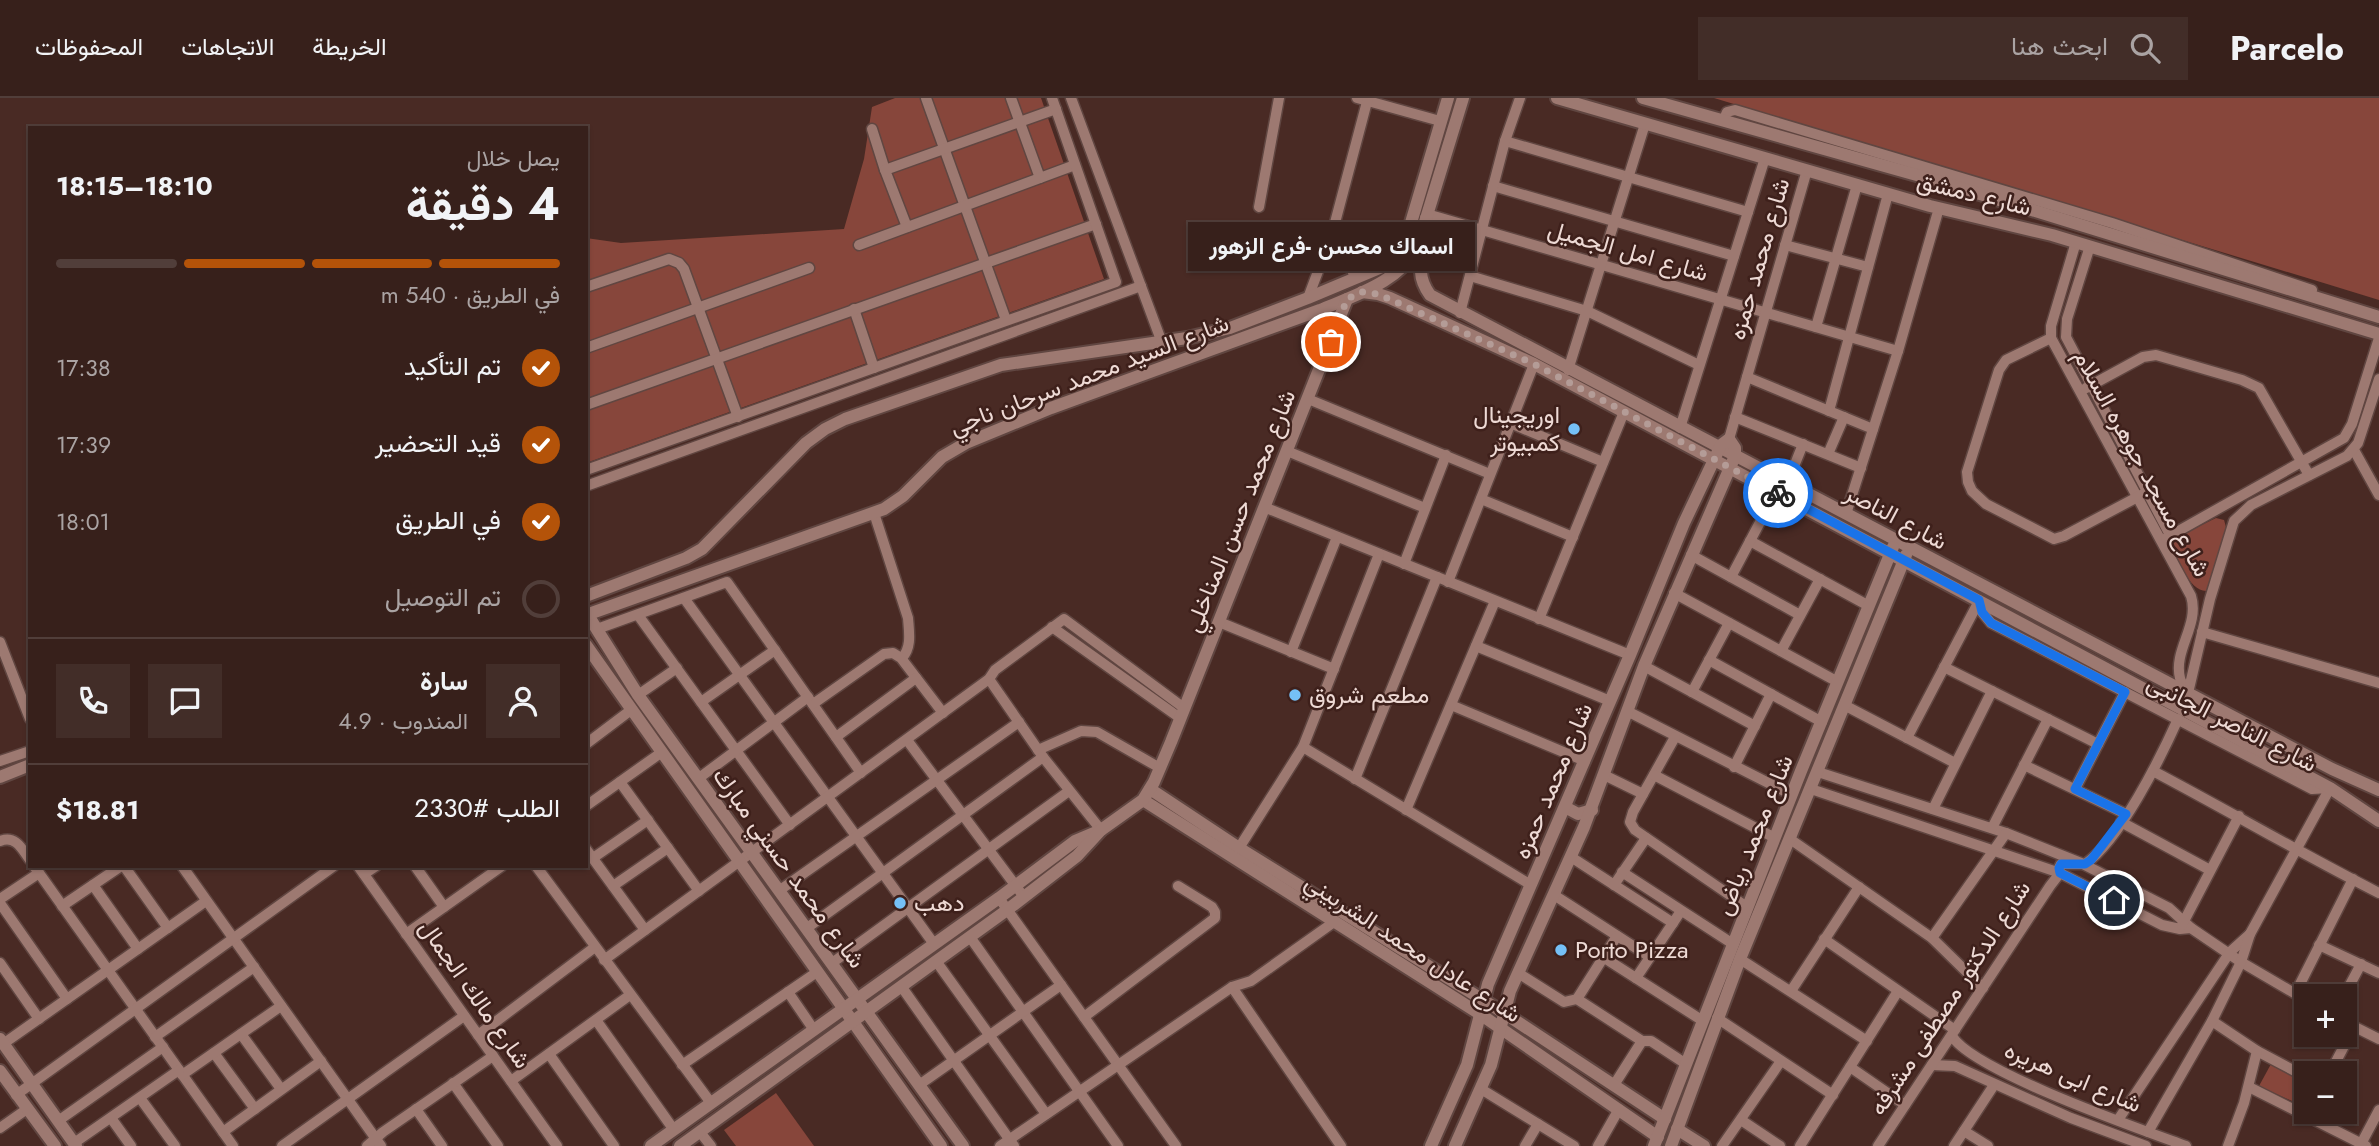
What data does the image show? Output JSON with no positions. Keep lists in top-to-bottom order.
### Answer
{
  "streets": {
    "street": [
      "شارع دمشق",
      "شارع امل الجميل",
      "شارع محمد حمزه",
      "شارع السيد محمد سرحان ناجي",
      "شارع مسجد جوهره السلام",
      "شارع محمد حسن المناخلي",
      "شارع الناصر",
      "شارع الناصر الجانبى",
      "شارع محمد رياض",
      "شارع محمد حسني مبارك",
      "شارع عادل محمد الشربيني",
      "شارع مالك الجمال",
      "شارع الدكتور مصطفى مشرفه",
      "شارع ابى هريره"
    ]
  },
  "crossings": [
    ["شارع دمشق", "شارع محمد حمزه"],
    ["شارع دمشق", "شارع مسجد جوهره السلام"],
    ["شارع امل الجميل", "شارع محمد حمزه"],
    ["شارع امل الجميل", "شارع الناصر"],
    ["شارع محمد حمزه", "شارع الناصر"],
    ["شارع محمد حمزه", "شارع عادل محمد الشربيني"],
    ["شارع السيد محمد سرحان ناجي", "شارع محمد حسن المناخلي"],
    ["شارع مسجد جوهره السلام", "شارع الناصر"],
    ["شارع محمد حسن المناخلي", "شارع محمد حسني مبارك"],
    ["شارع محمد حسن المناخلي", "شارع عادل محمد الشربيني"],
    ["شارع الناصر", "شارع الناصر الجانبى"],
    ["شارع الناصر", "شارع محمد رياض"],
    ["شارع الناصر", "شارع الدكتور مصطفى مشرفه"],
    ["شارع الناصر الجانبى", "شارع الدكتور مصطفى مشرفه"],
    ["شارع محمد رياض", "شارع عادل محمد الشربيني"],
    ["شارع الدكتور مصطفى مشرفه", "شارع ابى هريره"]
  ],
  "places": [
    "اسماك محسن -فرع الزهور",
    "اوريجينال كمبيوتر",
    "مطعم شروق",
    "دهب",
    "Porto Pizza"
  ],
  "page": {
    "header": "Parcelo",
    "search": "ابحث هنا",
    "nav": ["الخريطة", "الاتجاهات", "المحفوظات"],
    "heading": ["4 دقيقة", "يصل خلال", "18:10–18:15"],
    "panel": [
      "سارة",
      "المندوب · 4.9",
      "الطلب #2330",
      "$18.81"
    ],
    "bubble": "اسماك محسن -فرع الزهور",
    "bar": "في الطريق · 540 m",
    "list": [
      ["تم التأكيد", "17:38"],
      ["قيد التحضير", "17:39"],
      ["في الطريق", "18:01"],
      "تم التوصيل"
    ],
    "map_buttons": ["+", "−"]
  }
}
